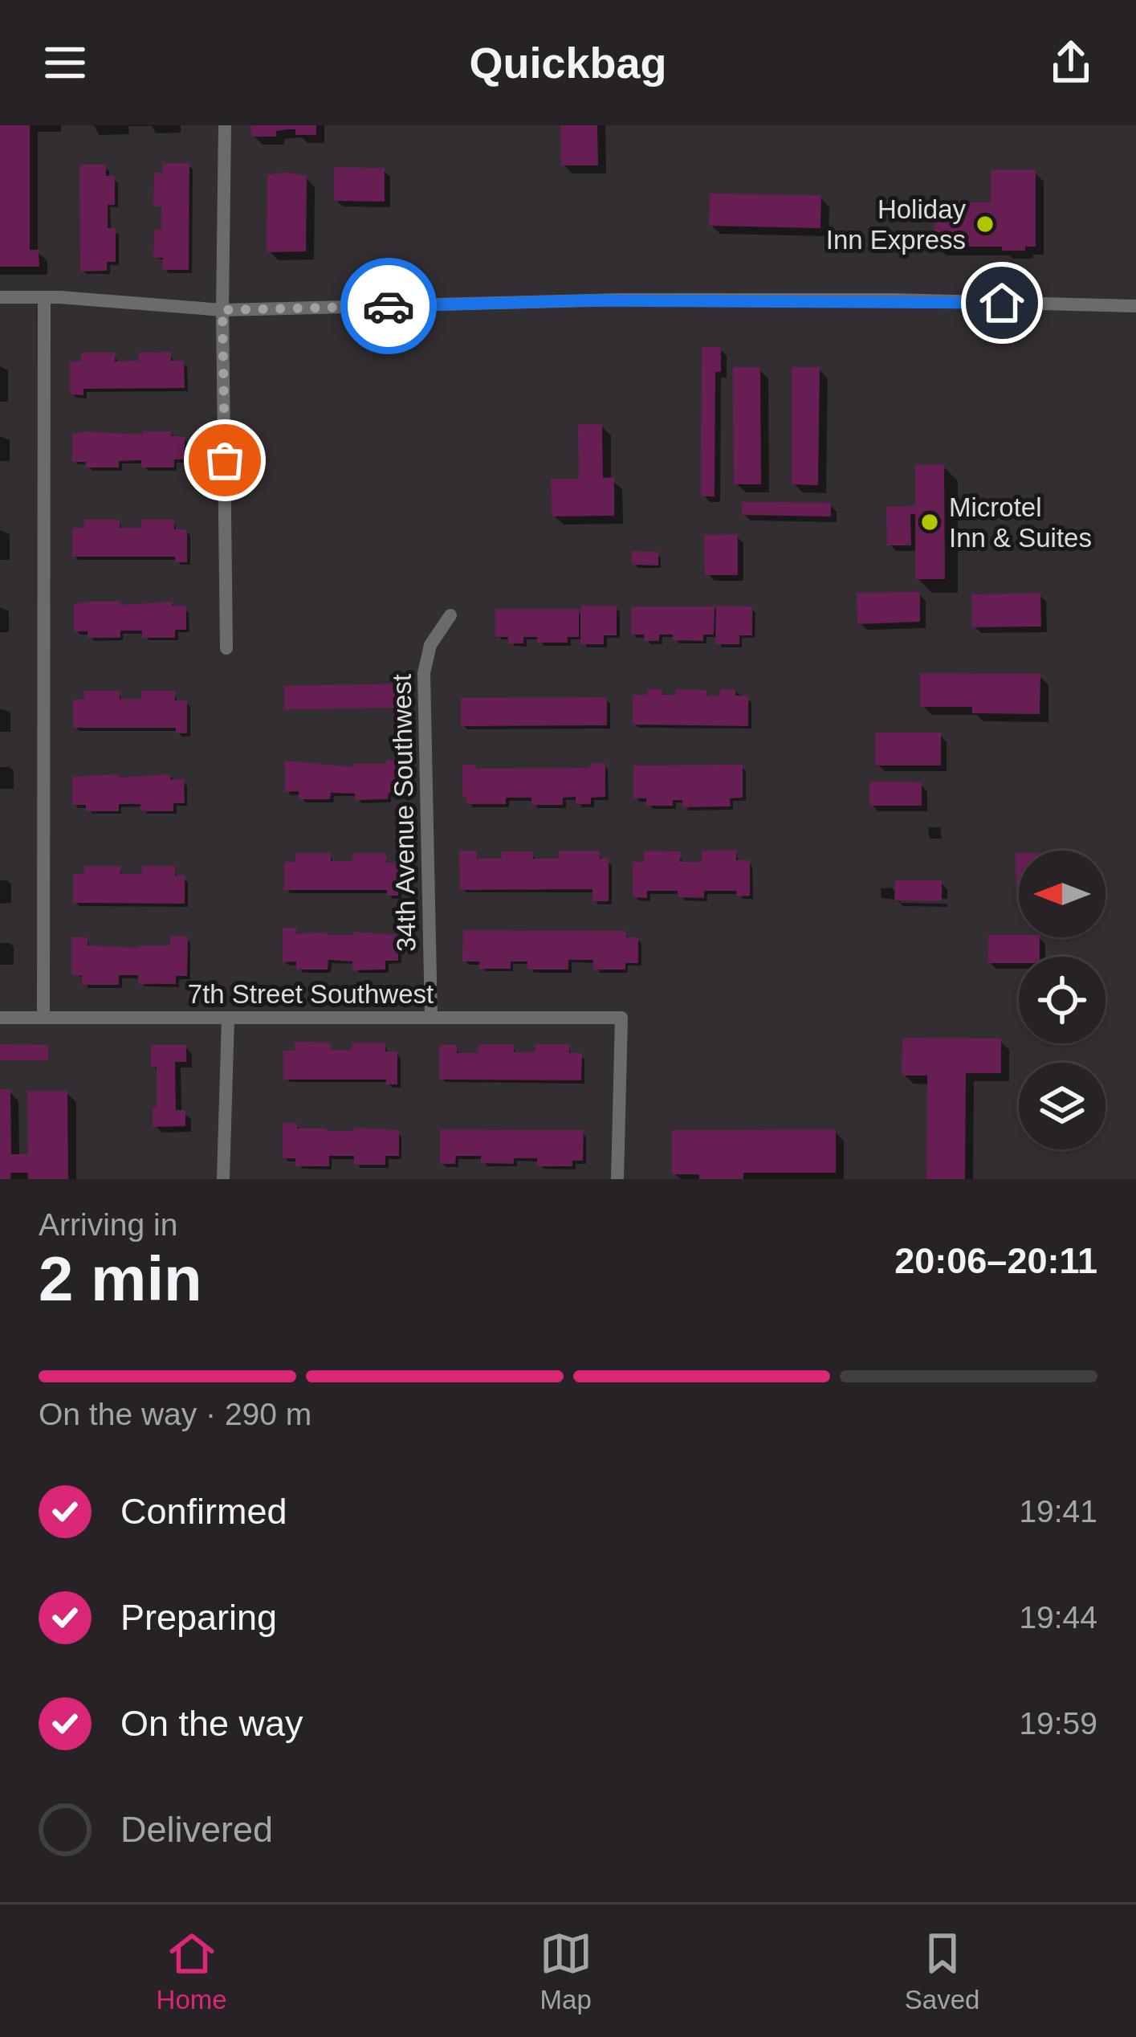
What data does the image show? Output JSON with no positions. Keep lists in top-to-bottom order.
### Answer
{
  "streets": {
    "street": ["34th Avenue Southwest", "7th Street Southwest"]
  },
  "crossings": [
    ["34th Avenue Southwest", "7th Street Southwest"]
  ],
  "places": ["Holiday Inn Express", "Microtel Inn & Suites"],
  "north": "left",
  "page": {
    "header": "Quickbag",
    "heading": ["2 min", "Arriving in", "20:06–20:11"],
    "bar": "On the way · 290 m",
    "list": [
      ["Confirmed", "19:41"],
      ["Preparing", "19:44"],
      ["On the way", "19:59"],
      "Delivered"
    ],
    "tabs": ["Home", "Map", "Saved"]
  }
}
